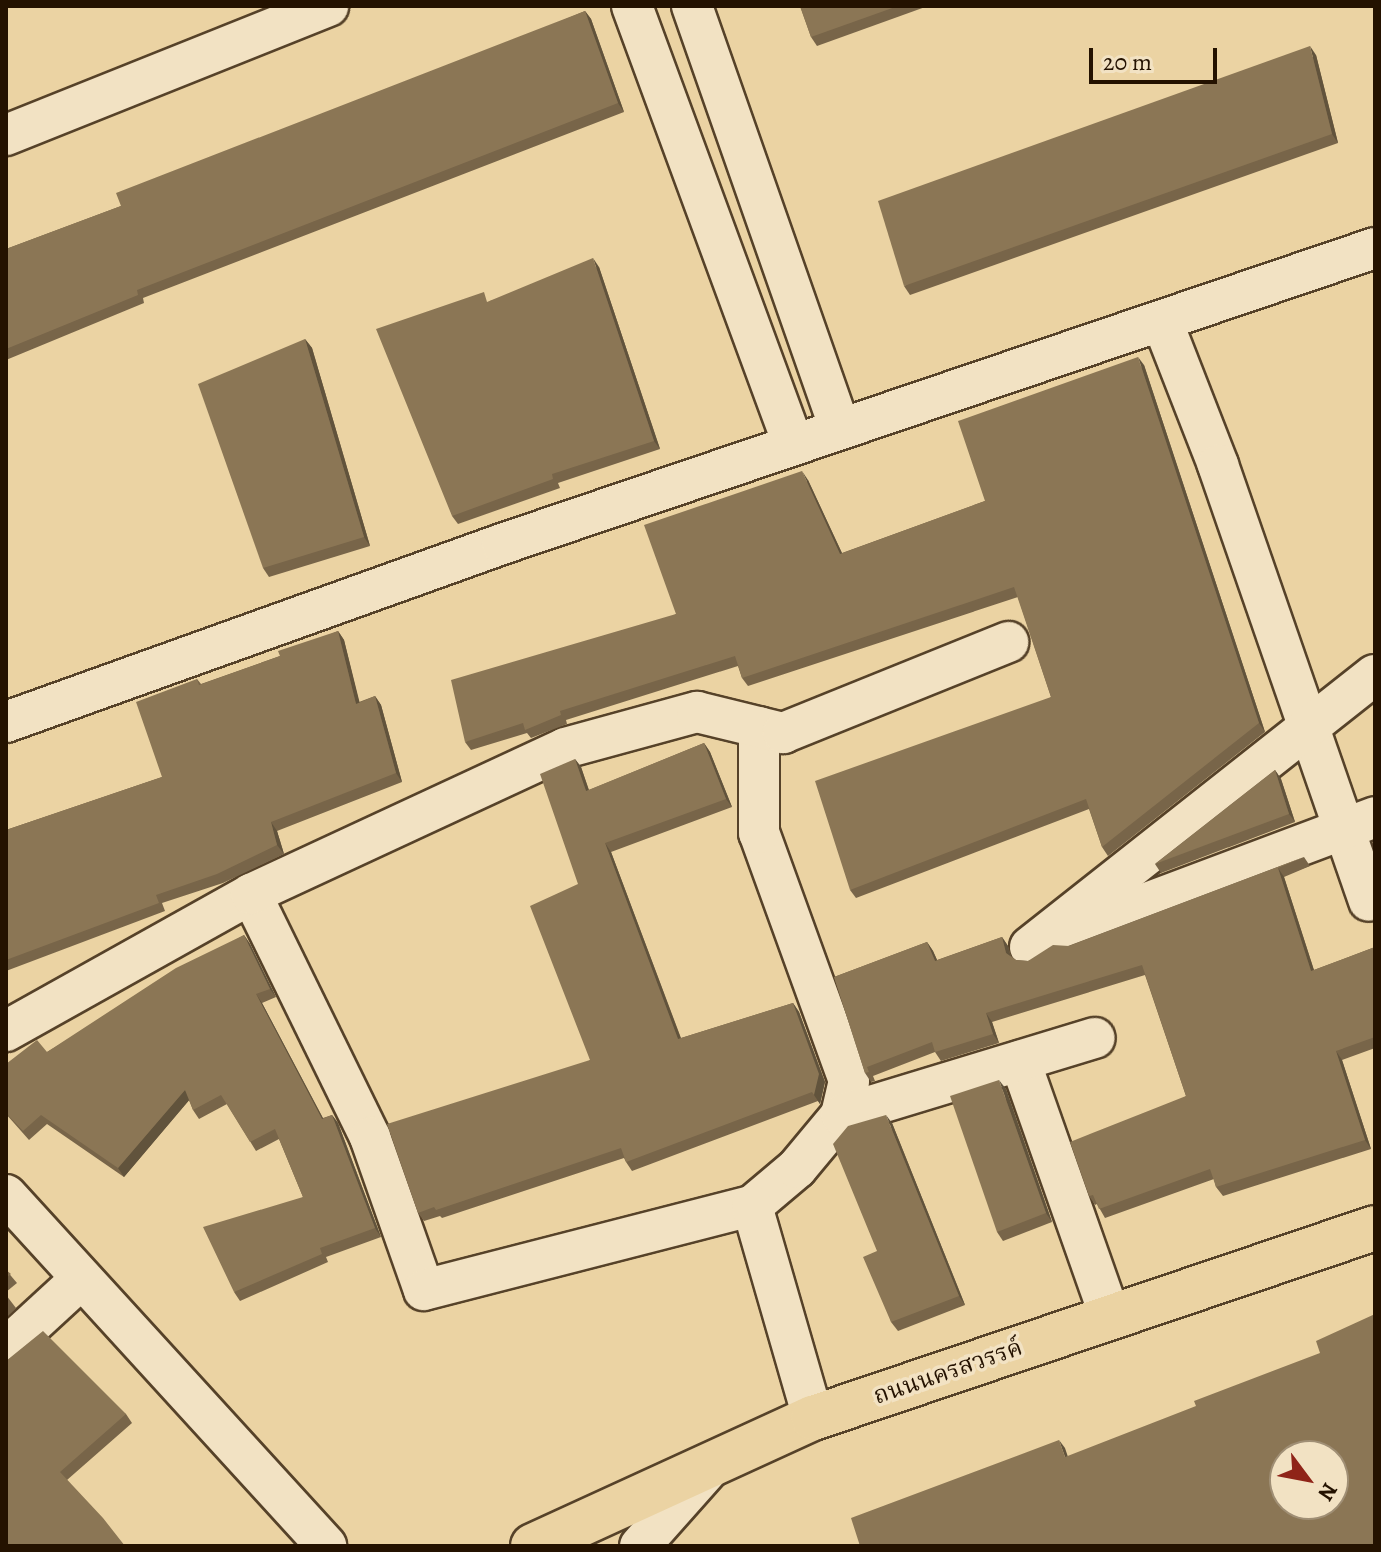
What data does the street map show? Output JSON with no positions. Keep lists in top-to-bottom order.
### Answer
{
  "streets": {
    "main road": ["ถนนนครสวรรค์"]
  },
  "scale_bar": "20 m",
  "north": "bottom right"
}
